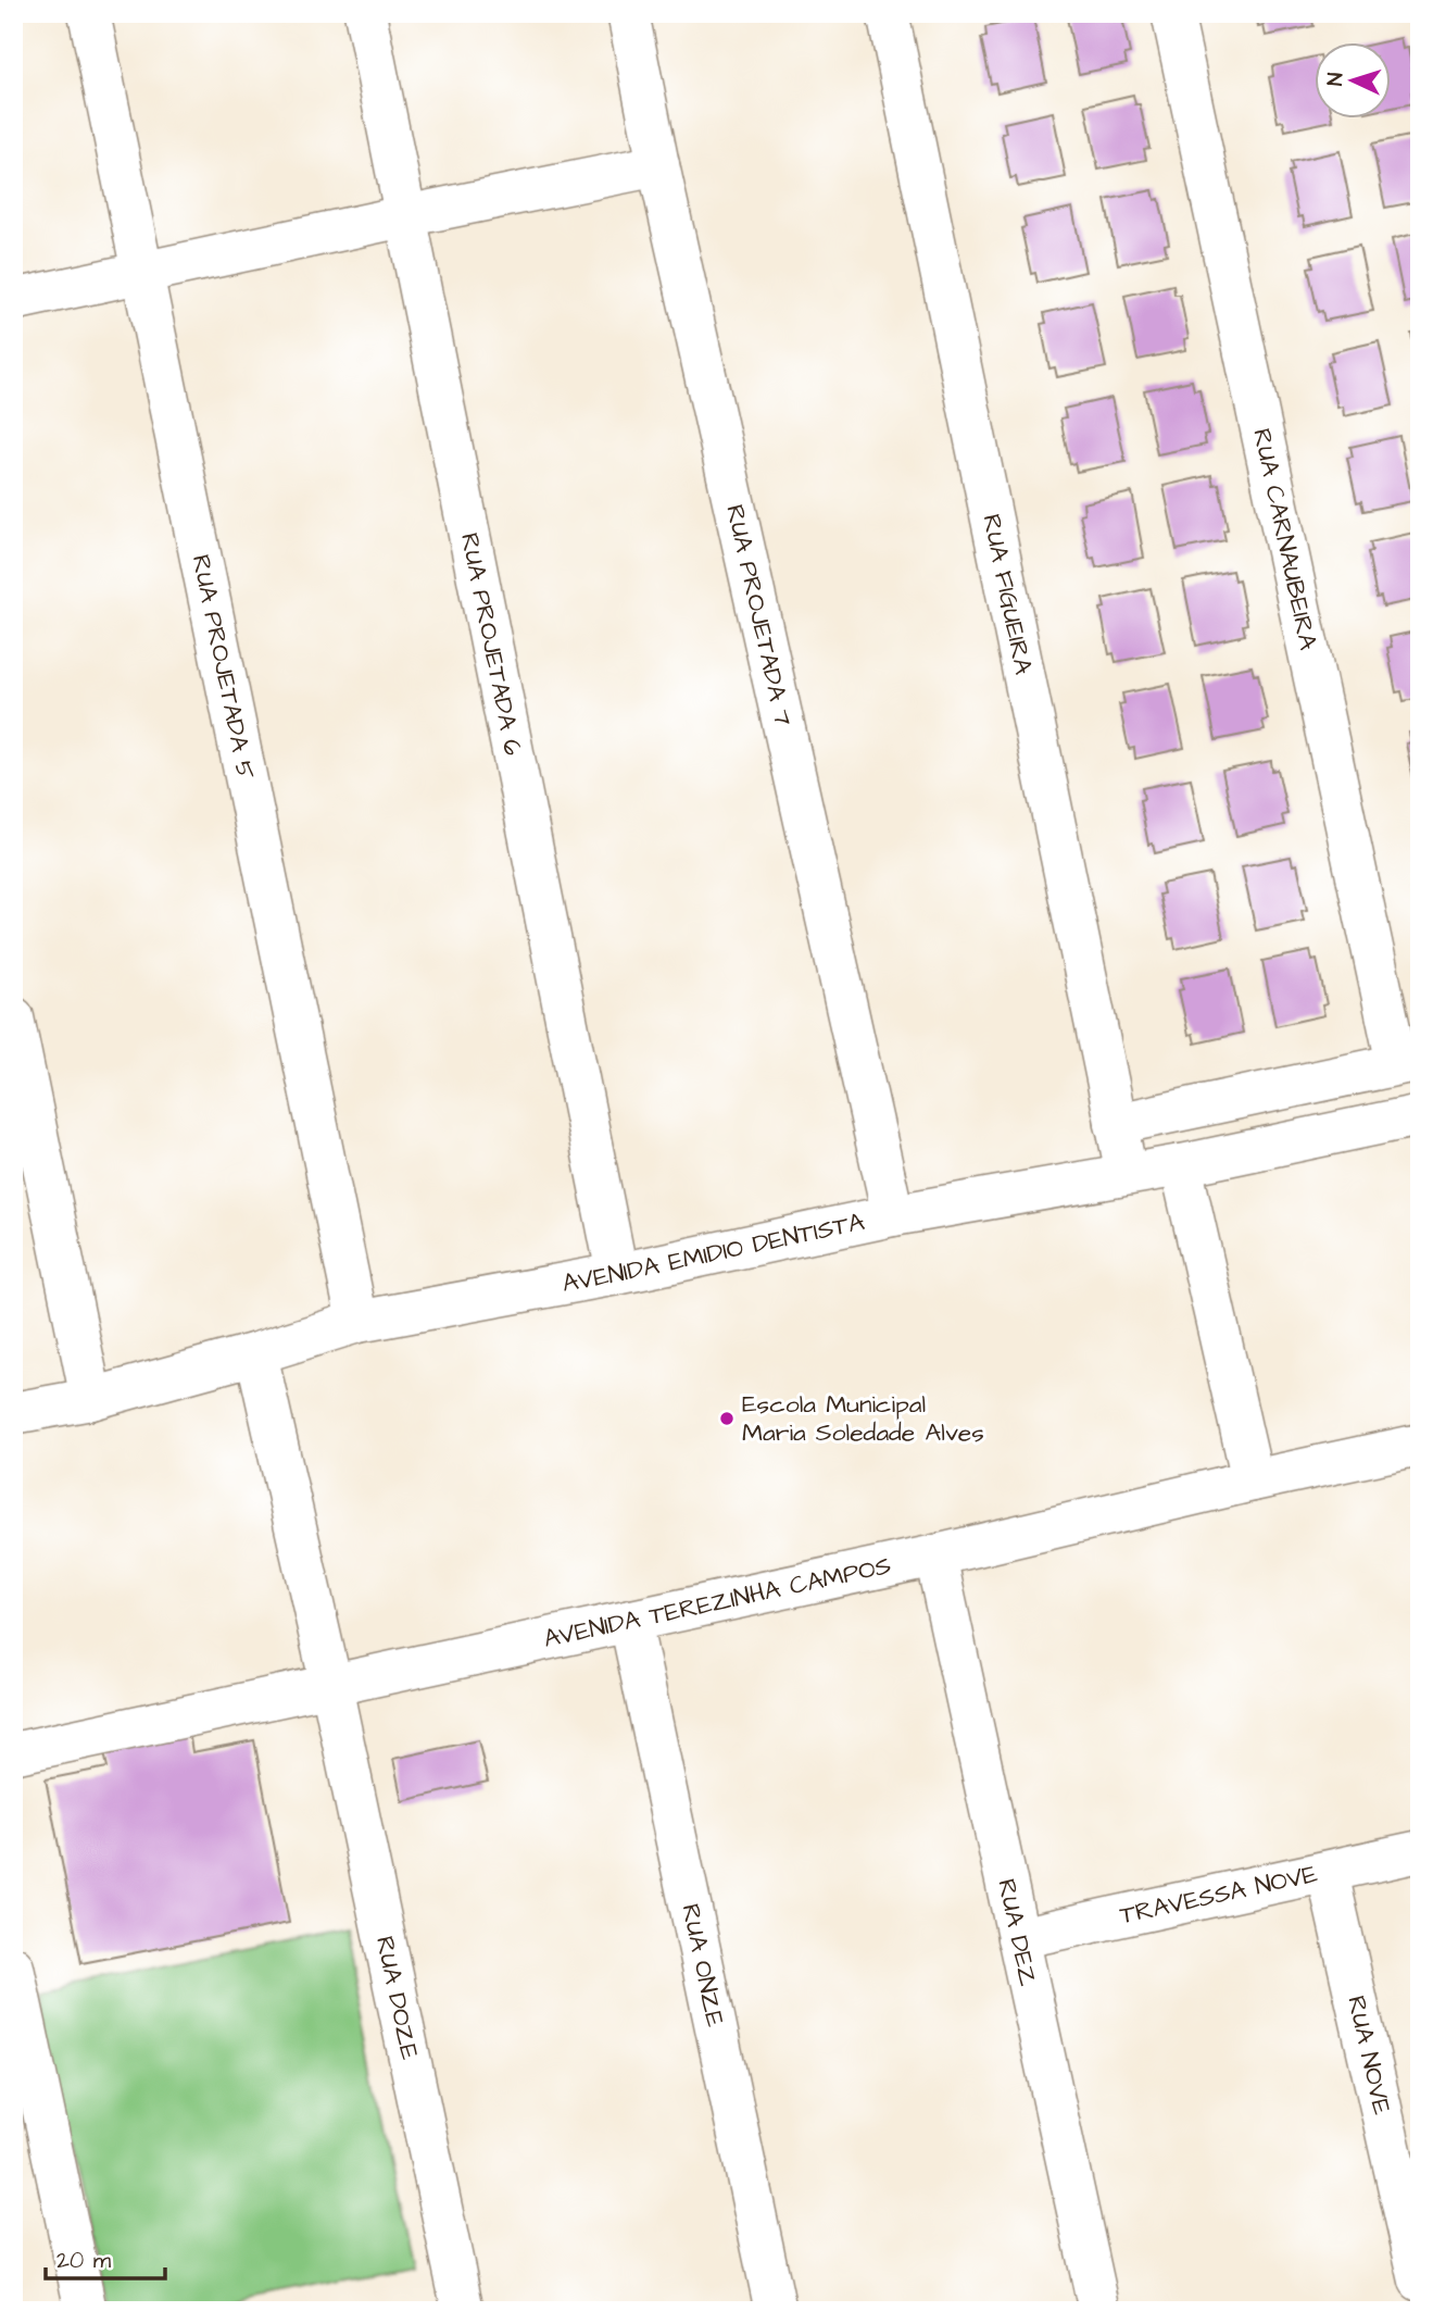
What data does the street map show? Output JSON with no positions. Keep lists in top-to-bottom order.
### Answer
{
  "streets": {
    "street": [
      "RUA CARNAUBEIRA",
      "RUA FIGUEIRA",
      "RUA PROJETADA 7",
      "RUA PROJETADA 6",
      "RUA PROJETADA 5",
      "AVENIDA EMIDIO DENTISTA",
      "AVENIDA TEREZINHA CAMPOS",
      "TRAVESSA NOVE",
      "RUA DEZ",
      "RUA ONZE",
      "RUA DOZE",
      "RUA NOVE"
    ]
  },
  "crossings": [
    ["RUA FIGUEIRA", "AVENIDA EMIDIO DENTISTA"],
    ["RUA PROJETADA 7", "AVENIDA EMIDIO DENTISTA"],
    ["RUA PROJETADA 6", "AVENIDA EMIDIO DENTISTA"],
    ["RUA PROJETADA 5", "AVENIDA EMIDIO DENTISTA"],
    ["AVENIDA EMIDIO DENTISTA", "RUA DOZE"],
    ["AVENIDA TEREZINHA CAMPOS", "RUA DEZ"],
    ["AVENIDA TEREZINHA CAMPOS", "RUA ONZE"],
    ["AVENIDA TEREZINHA CAMPOS", "RUA DOZE"],
    ["TRAVESSA NOVE", "RUA DEZ"],
    ["TRAVESSA NOVE", "RUA NOVE"]
  ],
  "places": ["Escola Municipal Maria Soledade Alves"],
  "scale_bar": "20 m",
  "north": "left"
}
